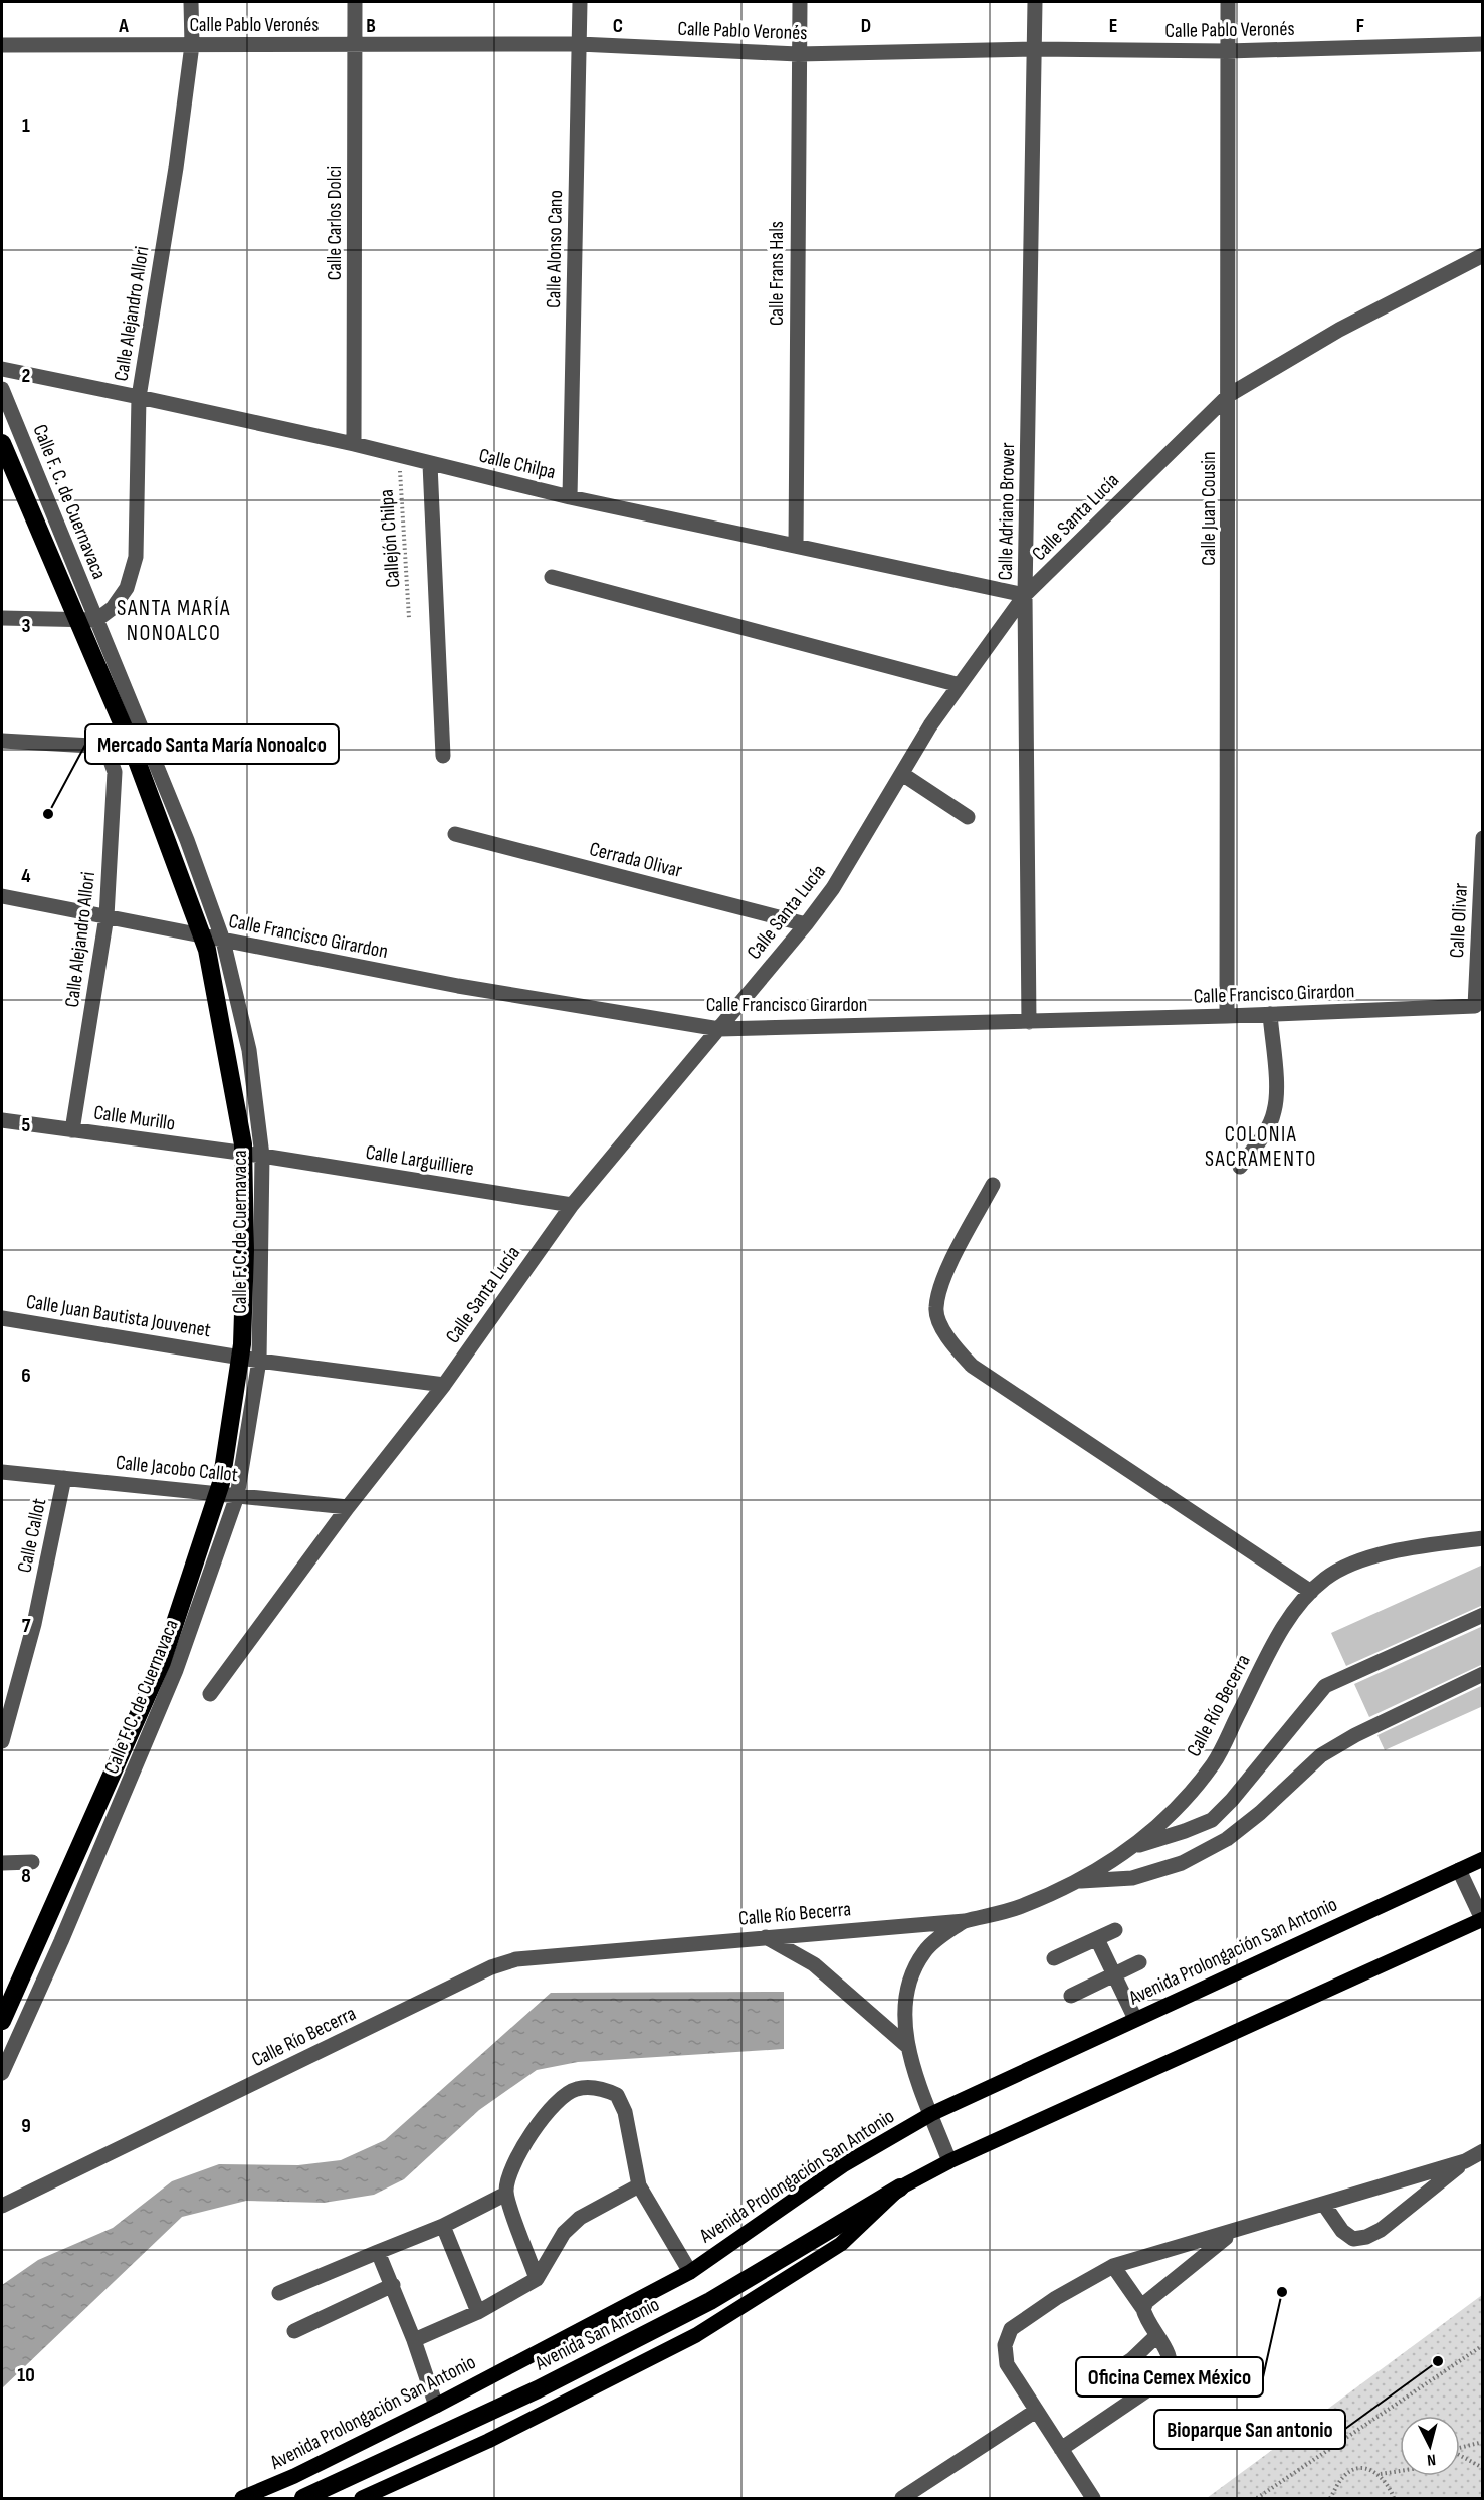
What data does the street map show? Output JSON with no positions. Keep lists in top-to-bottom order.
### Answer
{
  "streets": {
    "highway": ["Avenida San Antonio"],
    "main road": ["Avenida Prolongación San Antonio"],
    "street": [
      "Calle Pablo Veronés",
      "Calle Carlos Dolci",
      "Calle Alonso Cano",
      "Calle Frans Hals",
      "Calle Alejandro Allori",
      "Calle Chilpa",
      "Calle F. C. de Cuernavaca",
      "Calle Juan Cousin",
      "Calle Adriano Brower",
      "Calle Santa Lucía",
      "Cerrada Olivar",
      "Calle Olivar",
      "Calle Francisco Girardon",
      "Calle Murillo",
      "Calle Larguilliere",
      "Calle Juan Bautista Jouvenet",
      "Calle Jacobo Callot",
      "Calle Callot",
      "Calle Río Becerra"
    ],
    "path": ["Callejón Chilpa"]
  },
  "crossings": [
    ["Calle Pablo Veronés", "Calle Carlos Dolci"],
    ["Calle Pablo Veronés", "Calle Alonso Cano"],
    ["Calle Pablo Veronés", "Calle Frans Hals"],
    ["Calle Pablo Veronés", "Calle Alejandro Allori"],
    ["Calle Pablo Veronés", "Calle Juan Cousin"],
    ["Calle Pablo Veronés", "Calle Adriano Brower"],
    ["Calle Carlos Dolci", "Calle Chilpa"],
    ["Calle Alonso Cano", "Calle Chilpa"],
    ["Calle Frans Hals", "Calle Chilpa"],
    ["Calle Alejandro Allori", "Calle Chilpa"],
    ["Calle Alejandro Allori", "Calle F. C. de Cuernavaca"],
    ["Calle Alejandro Allori", "Calle Francisco Girardon"],
    ["Calle Alejandro Allori", "Calle Murillo"],
    ["Calle Chilpa", "Calle Adriano Brower"],
    ["Calle Chilpa", "Calle Santa Lucía"],
    ["Calle Chilpa", "Callejón Chilpa"],
    ["Calle F. C. de Cuernavaca", "Calle Francisco Girardon"],
    ["Calle F. C. de Cuernavaca", "Calle Murillo"],
    ["Calle F. C. de Cuernavaca", "Calle Larguilliere"],
    ["Calle F. C. de Cuernavaca", "Calle Juan Bautista Jouvenet"],
    ["Calle F. C. de Cuernavaca", "Calle Jacobo Callot"],
    ["Calle Juan Cousin", "Calle Santa Lucía"],
    ["Calle Juan Cousin", "Calle Francisco Girardon"],
    ["Calle Adriano Brower", "Calle Santa Lucía"],
    ["Calle Adriano Brower", "Calle Francisco Girardon"],
    ["Calle Santa Lucía", "Cerrada Olivar"],
    ["Calle Santa Lucía", "Calle Francisco Girardon"],
    ["Calle Santa Lucía", "Calle Larguilliere"],
    ["Calle Santa Lucía", "Calle Juan Bautista Jouvenet"],
    ["Calle Santa Lucía", "Calle Jacobo Callot"],
    ["Calle Olivar", "Calle Francisco Girardon"],
    ["Calle Murillo", "Calle Larguilliere"],
    ["Calle Jacobo Callot", "Calle Callot"]
  ],
  "districts": ["SANTA MARÍA NONOALCO", "COLONIA SACRAMENTO"],
  "places": ["Mercado Santa María Nonoalco", "Oficina Cemex México", "Bioparque San antonio"],
  "north": "bottom",
  "grid": {
    "columns": [
      "A",
      "B",
      "C",
      "D",
      "E",
      "F"
    ],
    "rows": [
      "1",
      "2",
      "3",
      "4",
      "5",
      "6",
      "7",
      "8",
      "9",
      "10"
    ]
  }
}
